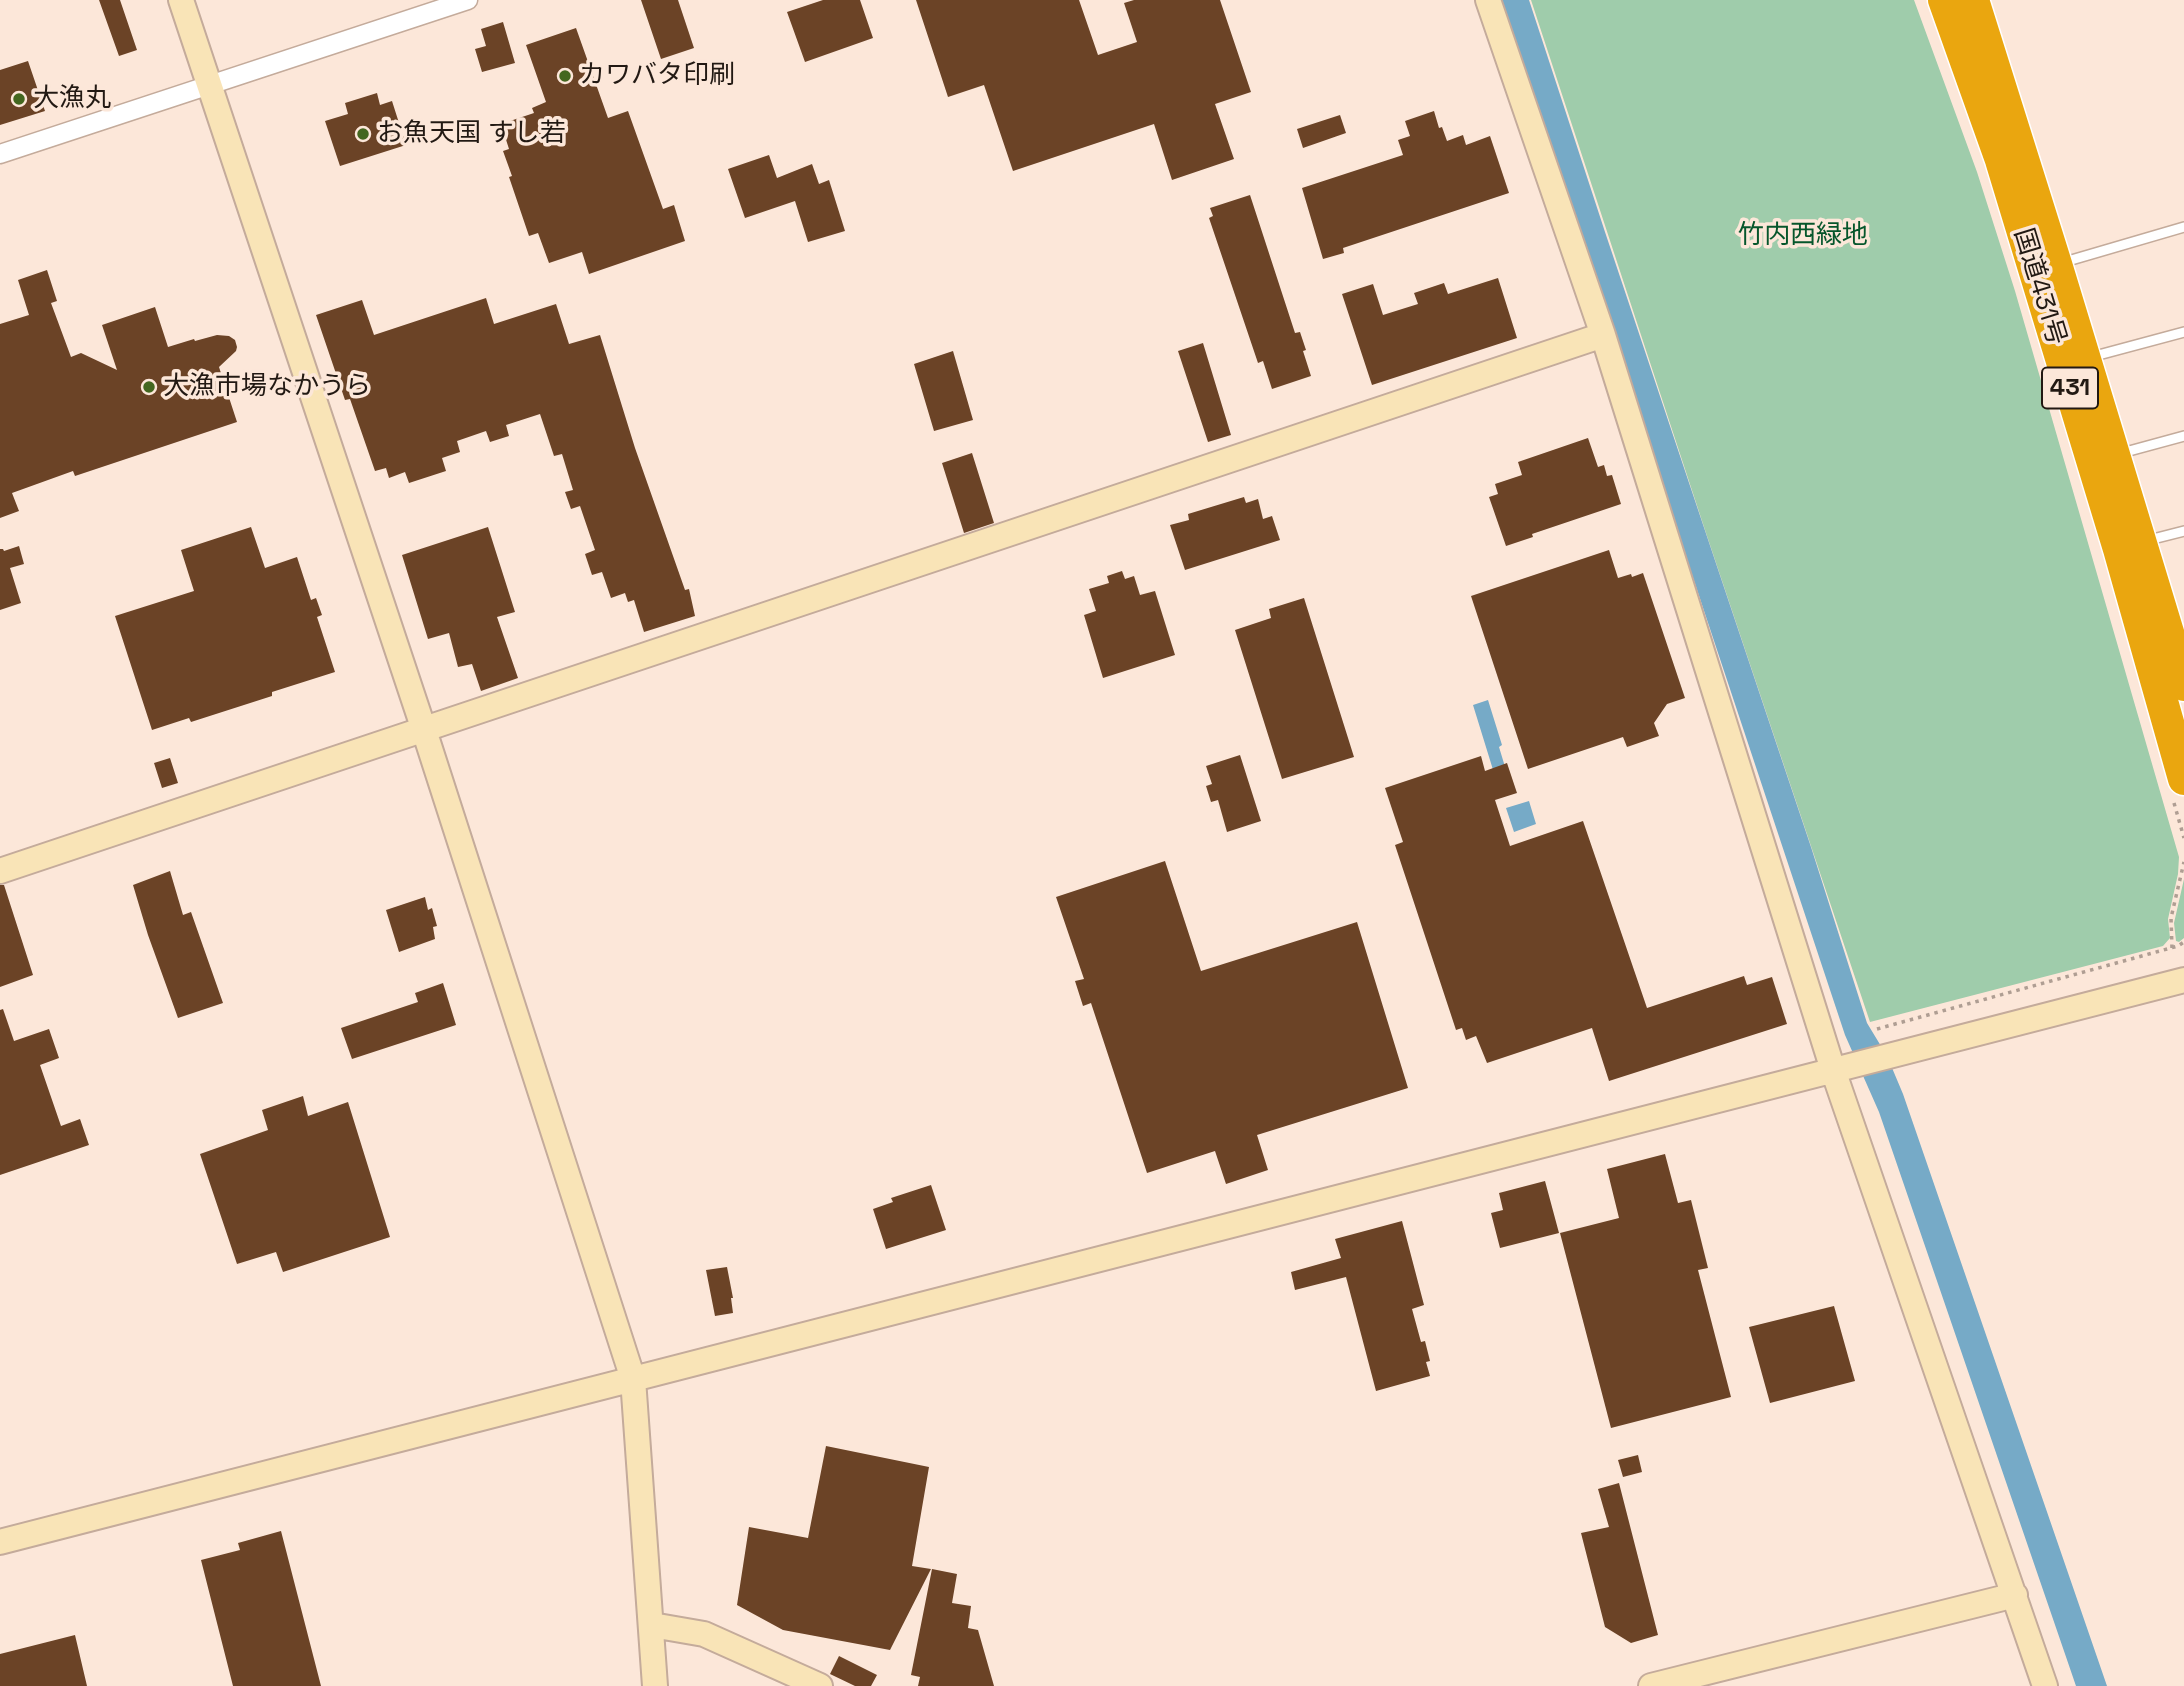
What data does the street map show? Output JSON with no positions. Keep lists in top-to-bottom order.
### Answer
{
  "streets": {
    "highway": ["国道431号", "431"]
  },
  "parks": ["竹内西緑地"],
  "places": [
    "カワバタ印刷",
    "大漁丸",
    "お魚天国 すし若",
    "大漁市場なかうら"
  ]
}
